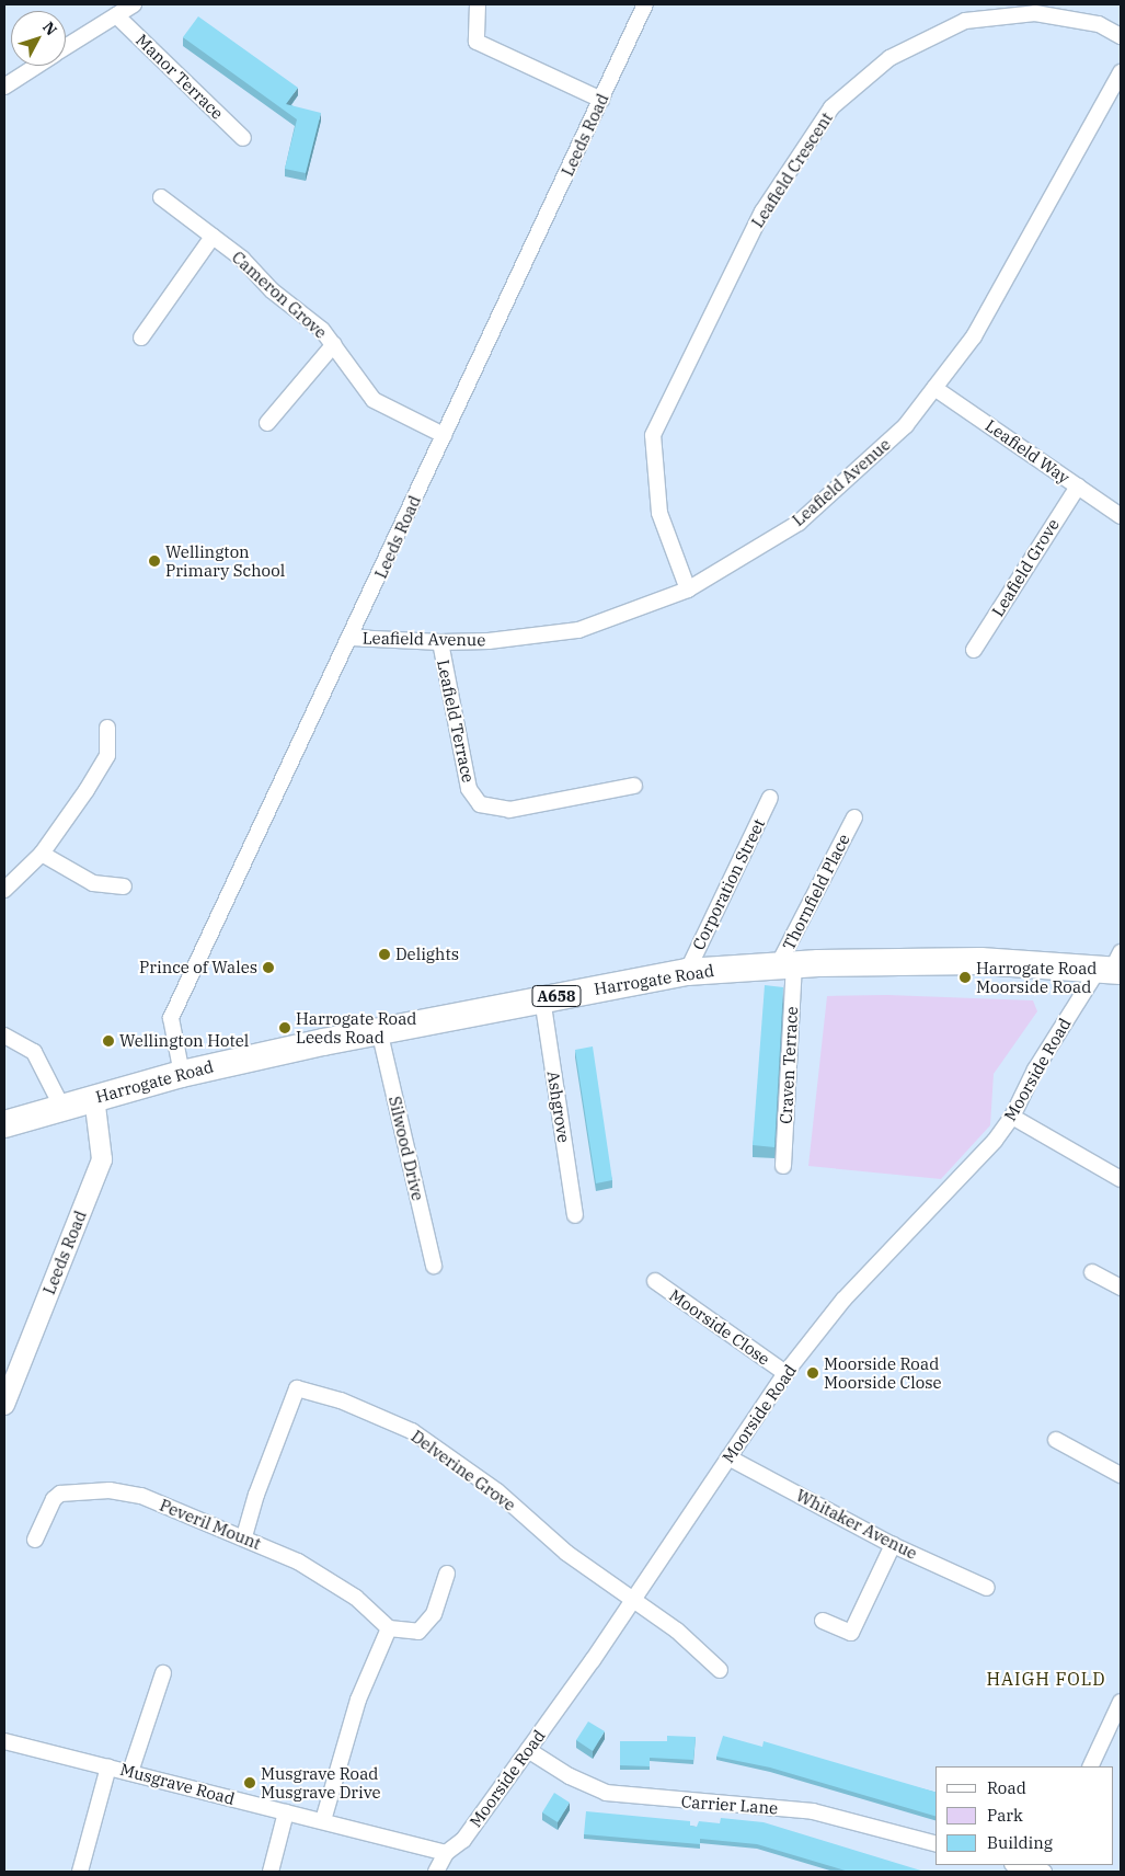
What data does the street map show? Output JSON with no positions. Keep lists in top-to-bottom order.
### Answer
{
  "streets": {
    "highway": ["Harrogate Road", "A658"],
    "street": [
      "Manor Terrace",
      "Leeds Road",
      "Leafield Crescent",
      "Cameron Grove",
      "Leafield Way",
      "Leafield Avenue",
      "Leafield Grove",
      "Leafield Terrace",
      "Corporation Street",
      "Thornfield Place",
      "Craven Terrace",
      "Moorside Road",
      "Ashgrove",
      "Silwood Drive",
      "Moorside Close",
      "Delverine Grove",
      "Peveril Mount",
      "Whitaker Avenue",
      "Musgrave Road",
      "Carrier Lane"
    ]
  },
  "crossings": [
    ["Leeds Road", "Cameron Grove"],
    ["Leeds Road", "Leafield Avenue"],
    ["Leeds Road", "Harrogate Road"],
    ["Leafield Crescent", "Leafield Avenue"],
    ["Leafield Way", "Leafield Avenue"],
    ["Leafield Way", "Leafield Grove"],
    ["Leafield Avenue", "Leafield Terrace"],
    ["Corporation Street", "Harrogate Road"],
    ["Thornfield Place", "Harrogate Road"],
    ["Thornfield Place", "Craven Terrace"],
    ["Harrogate Road", "Craven Terrace"],
    ["Harrogate Road", "Moorside Road"],
    ["Harrogate Road", "Ashgrove"],
    ["Harrogate Road", "Silwood Drive"],
    ["Moorside Road", "Moorside Close"],
    ["Moorside Road", "Delverine Grove"],
    ["Moorside Road", "Whitaker Avenue"],
    ["Moorside Road", "Musgrave Road"],
    ["Moorside Road", "Carrier Lane"],
    ["Delverine Grove", "Peveril Mount"]
  ],
  "districts": ["HAIGH FOLD"],
  "places": [
    "Wellington Primary School",
    "Delights",
    "Prince of Wales",
    "Harrogate Road Moorside Road",
    "Harrogate Road Leeds Road",
    "Wellington Hotel",
    "Moorside Road Moorside Close",
    "Musgrave Road Musgrave Drive"
  ],
  "legend": ["Road", "Park", "Building"],
  "north": "top right"
}
